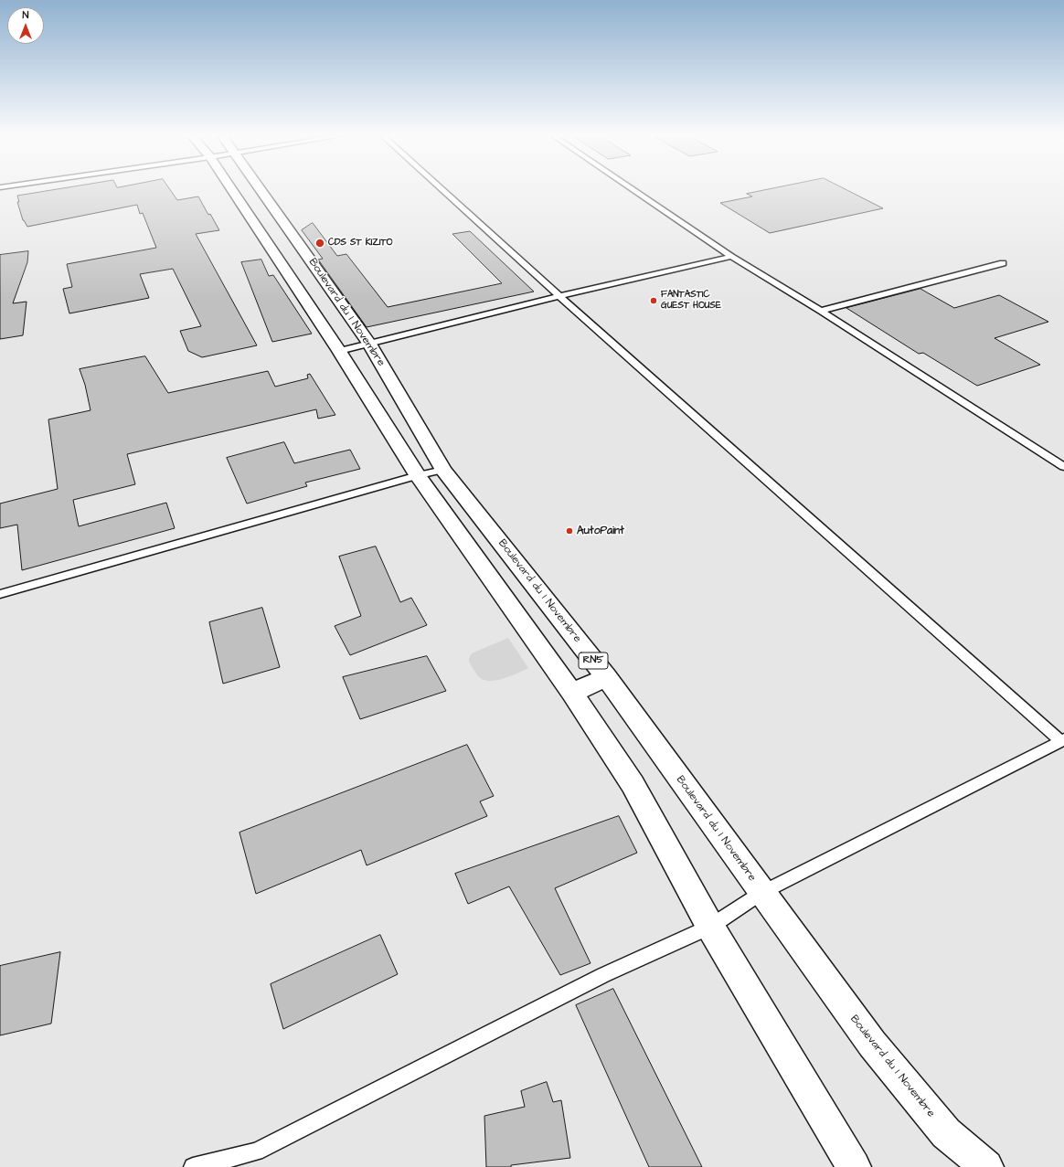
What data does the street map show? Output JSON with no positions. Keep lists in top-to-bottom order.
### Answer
{
  "streets": {
    "main road": ["Boulevard du 1 Novembre", "RN5"]
  },
  "places": ["CDS ST KIZITO", "FANTASTIC GUEST HOUSE", "AutoPaint"],
  "north": "top"
}
